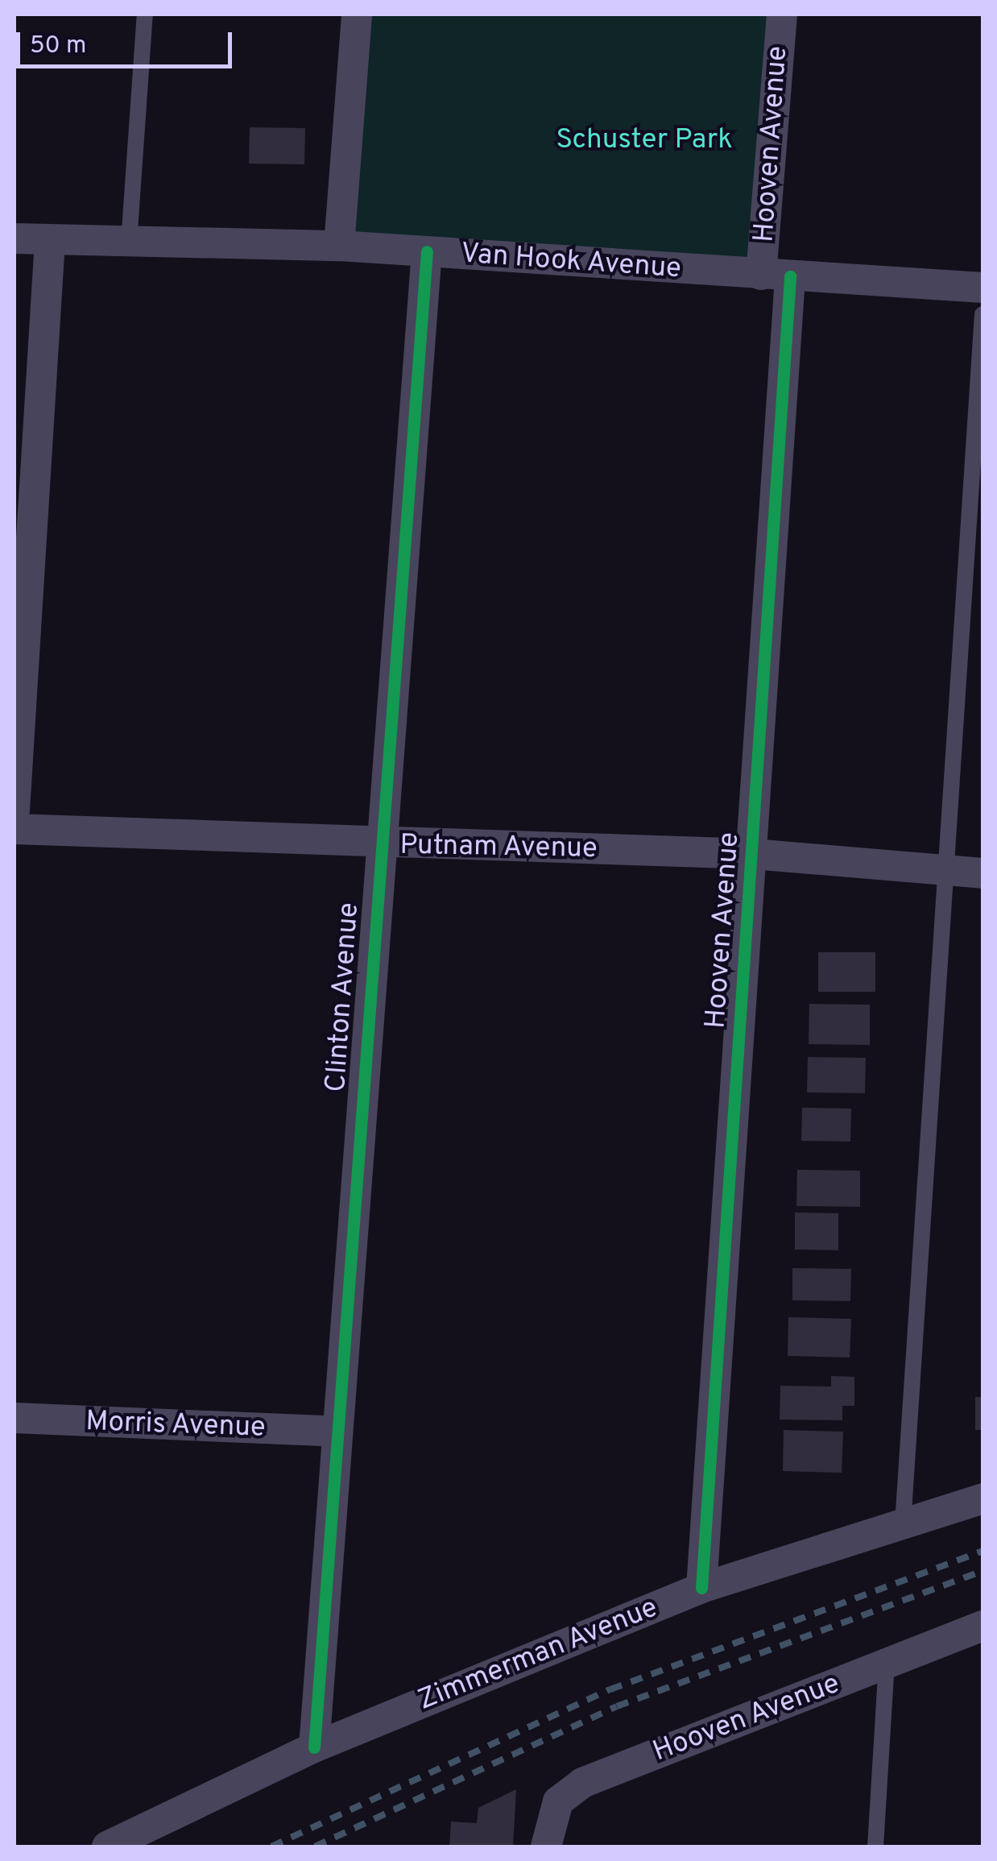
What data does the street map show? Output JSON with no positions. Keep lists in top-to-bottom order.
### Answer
{
  "streets": {
    "street": [
      "Hooven Avenue",
      "Van Hook Avenue",
      "Putnam Avenue",
      "Clinton Avenue",
      "Morris Avenue",
      "Zimmerman Avenue"
    ]
  },
  "crossings": [
    ["Hooven Avenue", "Van Hook Avenue"],
    ["Hooven Avenue", "Putnam Avenue"],
    ["Hooven Avenue", "Zimmerman Avenue"],
    ["Van Hook Avenue", "Clinton Avenue"],
    ["Putnam Avenue", "Clinton Avenue"],
    ["Clinton Avenue", "Morris Avenue"],
    ["Clinton Avenue", "Zimmerman Avenue"]
  ],
  "parks": ["Schuster Park"],
  "scale_bar": "50 m"
}
